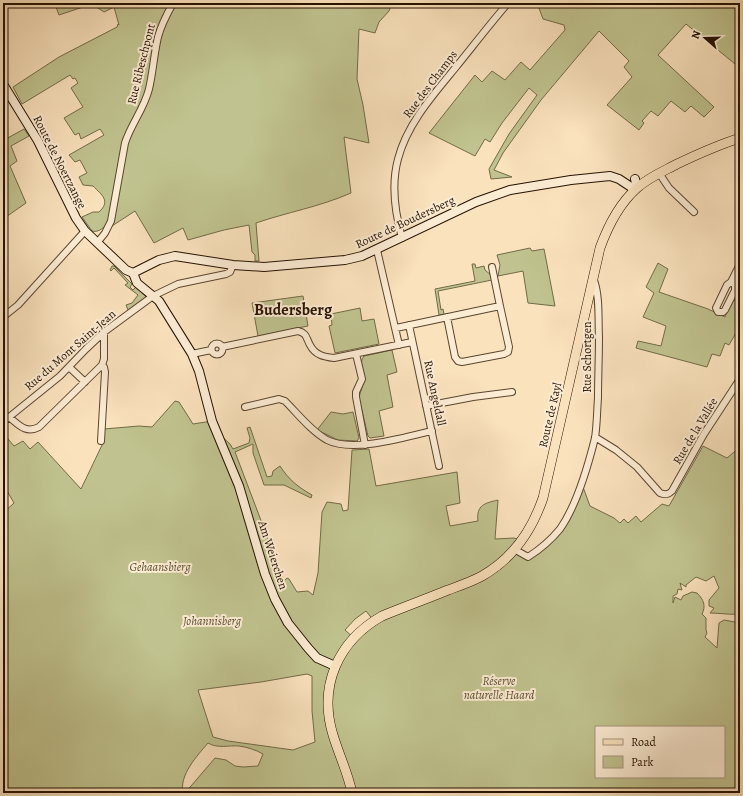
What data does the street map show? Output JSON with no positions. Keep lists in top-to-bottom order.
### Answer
{
  "streets": {
    "main road": [
      "Route de Noertzange",
      "Route de Boudersberg",
      "Route de Kayl",
      "Am Weierchen"
    ],
    "street": [
      "Rue Ribeschpont",
      "Rue des Champs",
      "Rue du Mont Saint-Jean",
      "Rue Schortgen",
      "Rue Angeldall",
      "Rue de la Vallée"
    ]
  },
  "crossings": [
    ["Rue Ribeschpont", "Route de Noertzange"],
    ["Rue des Champs", "Route de Boudersberg"],
    ["Route de Noertzange", "Route de Boudersberg"],
    ["Route de Boudersberg", "Rue du Mont Saint-Jean"],
    ["Route de Boudersberg", "Route de Kayl"],
    ["Rue Schortgen", "Route de Kayl"],
    ["Rue Schortgen", "Rue de la Vallée"],
    ["Route de Kayl", "Am Weierchen"]
  ],
  "districts": ["Budersberg"],
  "parks": ["Gehaansbierg", "Johannisberg", "Réserve naturelle Haard"],
  "legend": ["Road", "Park"],
  "north": "left"
}
